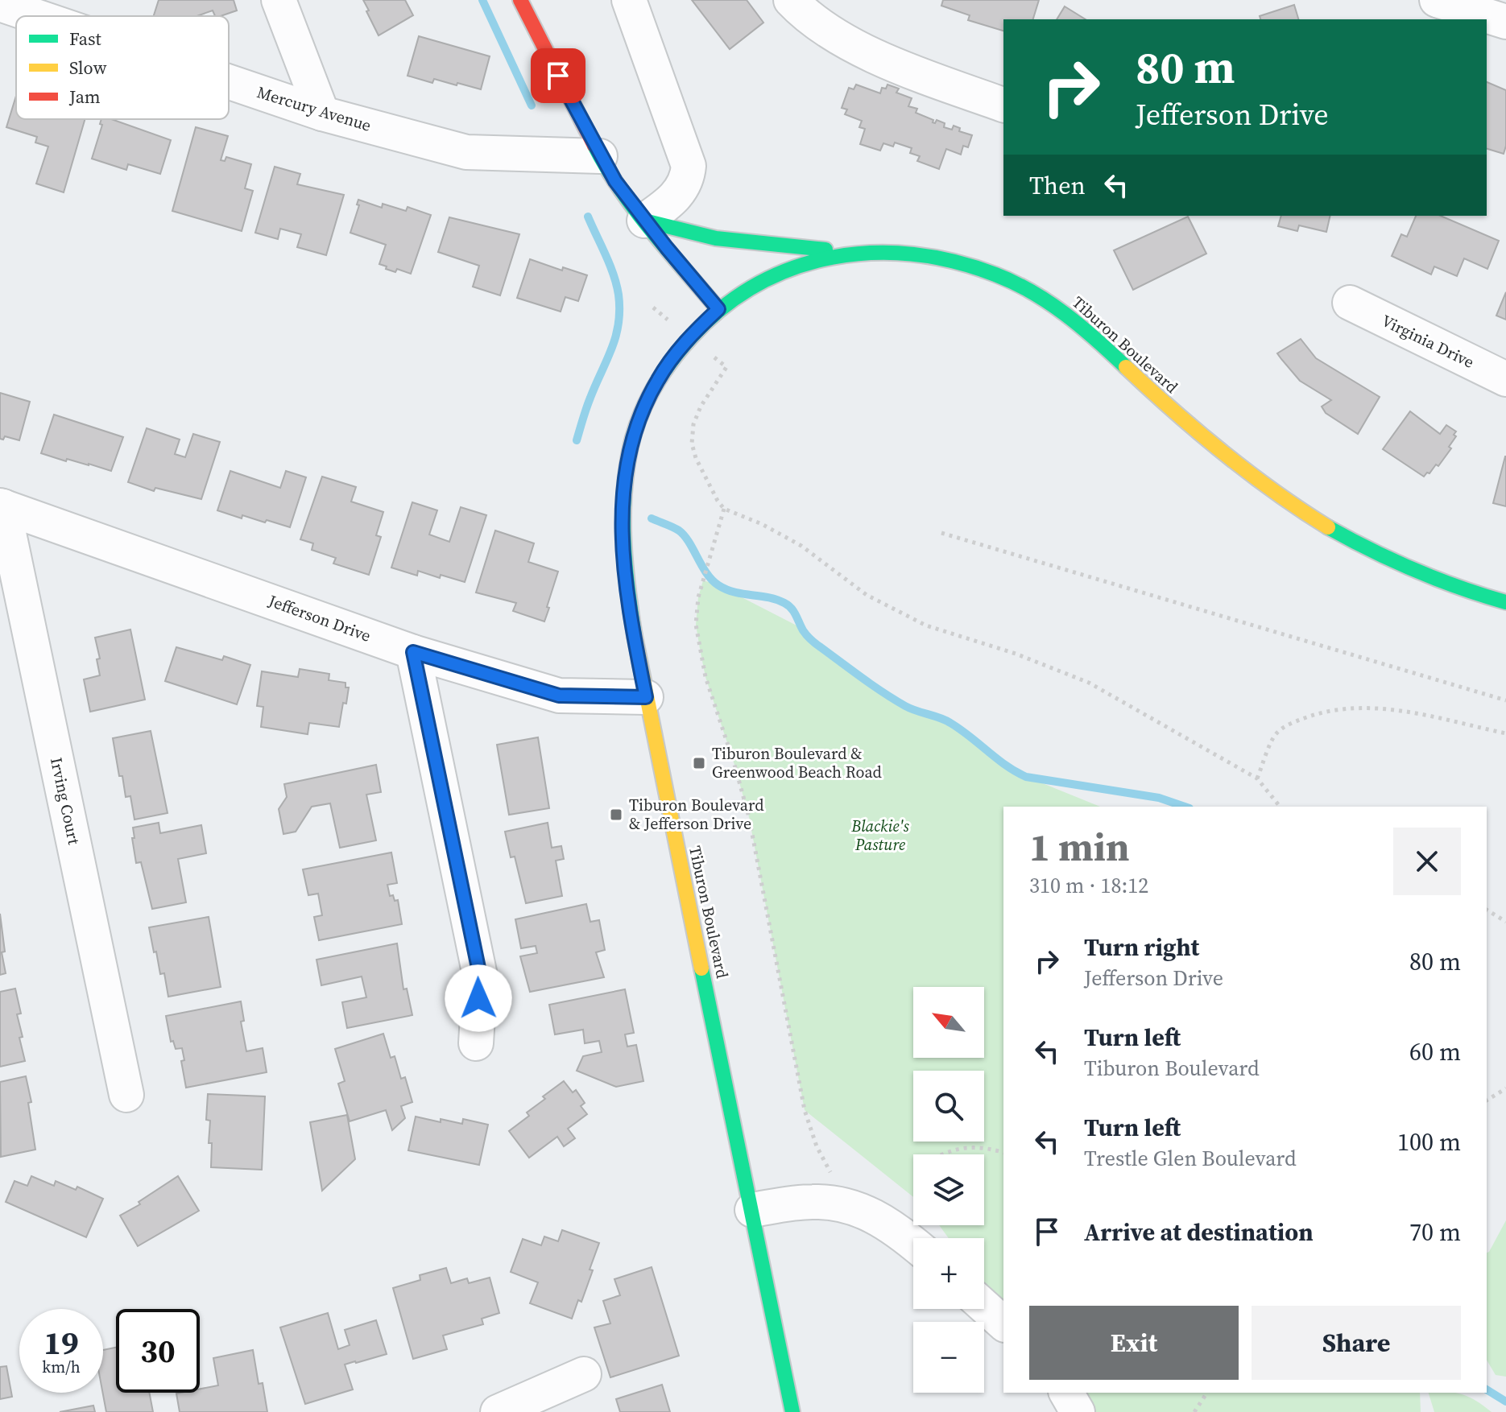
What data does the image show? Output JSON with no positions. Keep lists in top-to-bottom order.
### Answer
{
  "streets": {
    "main road": ["Tiburon Boulevard"],
    "street": [
      "Mercury Avenue",
      "Virginia Drive",
      "Jefferson Drive",
      "Irving Court"
    ]
  },
  "crossings": [
    ["Tiburon Boulevard", "Jefferson Drive"],
    ["Jefferson Drive", "Irving Court"]
  ],
  "parks": ["Blackie's Pasture"],
  "places": {
    "transit": ["Tiburon Boulevard & Greenwood Beach Road", "Tiburon Boulevard & Jefferson Drive"]
  },
  "legend": ["Fast", "Slow", "Jam"],
  "north": "top left",
  "page": {
    "turn": ["80 m", "Jefferson Drive"],
    "then": "Then",
    "heading": ["1 min", "310 m · 18:12"],
    "list": [
      {
        "name": "Turn right",
        "note": "Jefferson Drive",
        "value": "80 m"
      },
      {
        "name": "Turn left",
        "note": "Tiburon Boulevard",
        "value": "60 m"
      },
      {
        "name": "Turn left",
        "note": "Trestle Glen Boulevard",
        "value": "100 m"
      },
      {
        "name": "Arrive at destination",
        "value": "70 m"
      }
    ],
    "map_buttons": ["+", "−"],
    "buttons": ["Exit", "Share"],
    "speed": "19 km/h",
    "limit": "30"
  }
}
